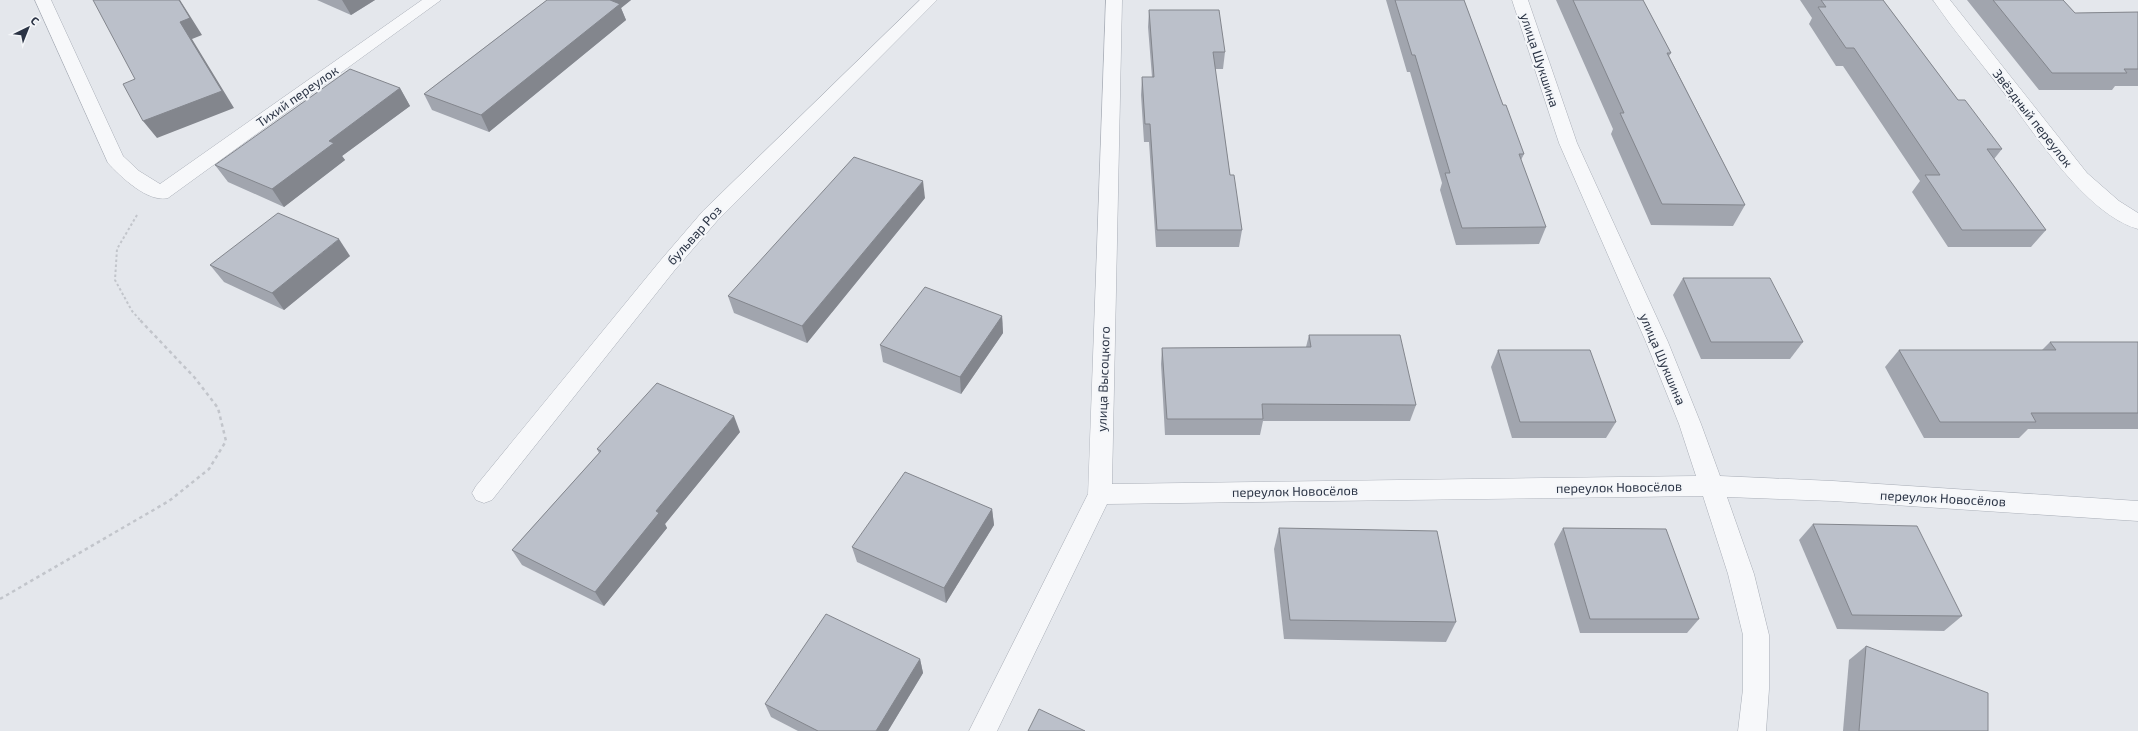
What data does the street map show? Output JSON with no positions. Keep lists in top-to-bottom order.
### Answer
{
  "streets": {
    "street": [
      "улица Шукшина",
      "Тихий переулок",
      "Звёздный переулок",
      "бульвар Роз",
      "улица Высоцкого",
      "переулок Новосёлов"
    ]
  },
  "crossings": [
    ["улица Шукшина", "переулок Новосёлов"],
    ["улица Высоцкого", "переулок Новосёлов"]
  ],
  "north": "top right"
}
